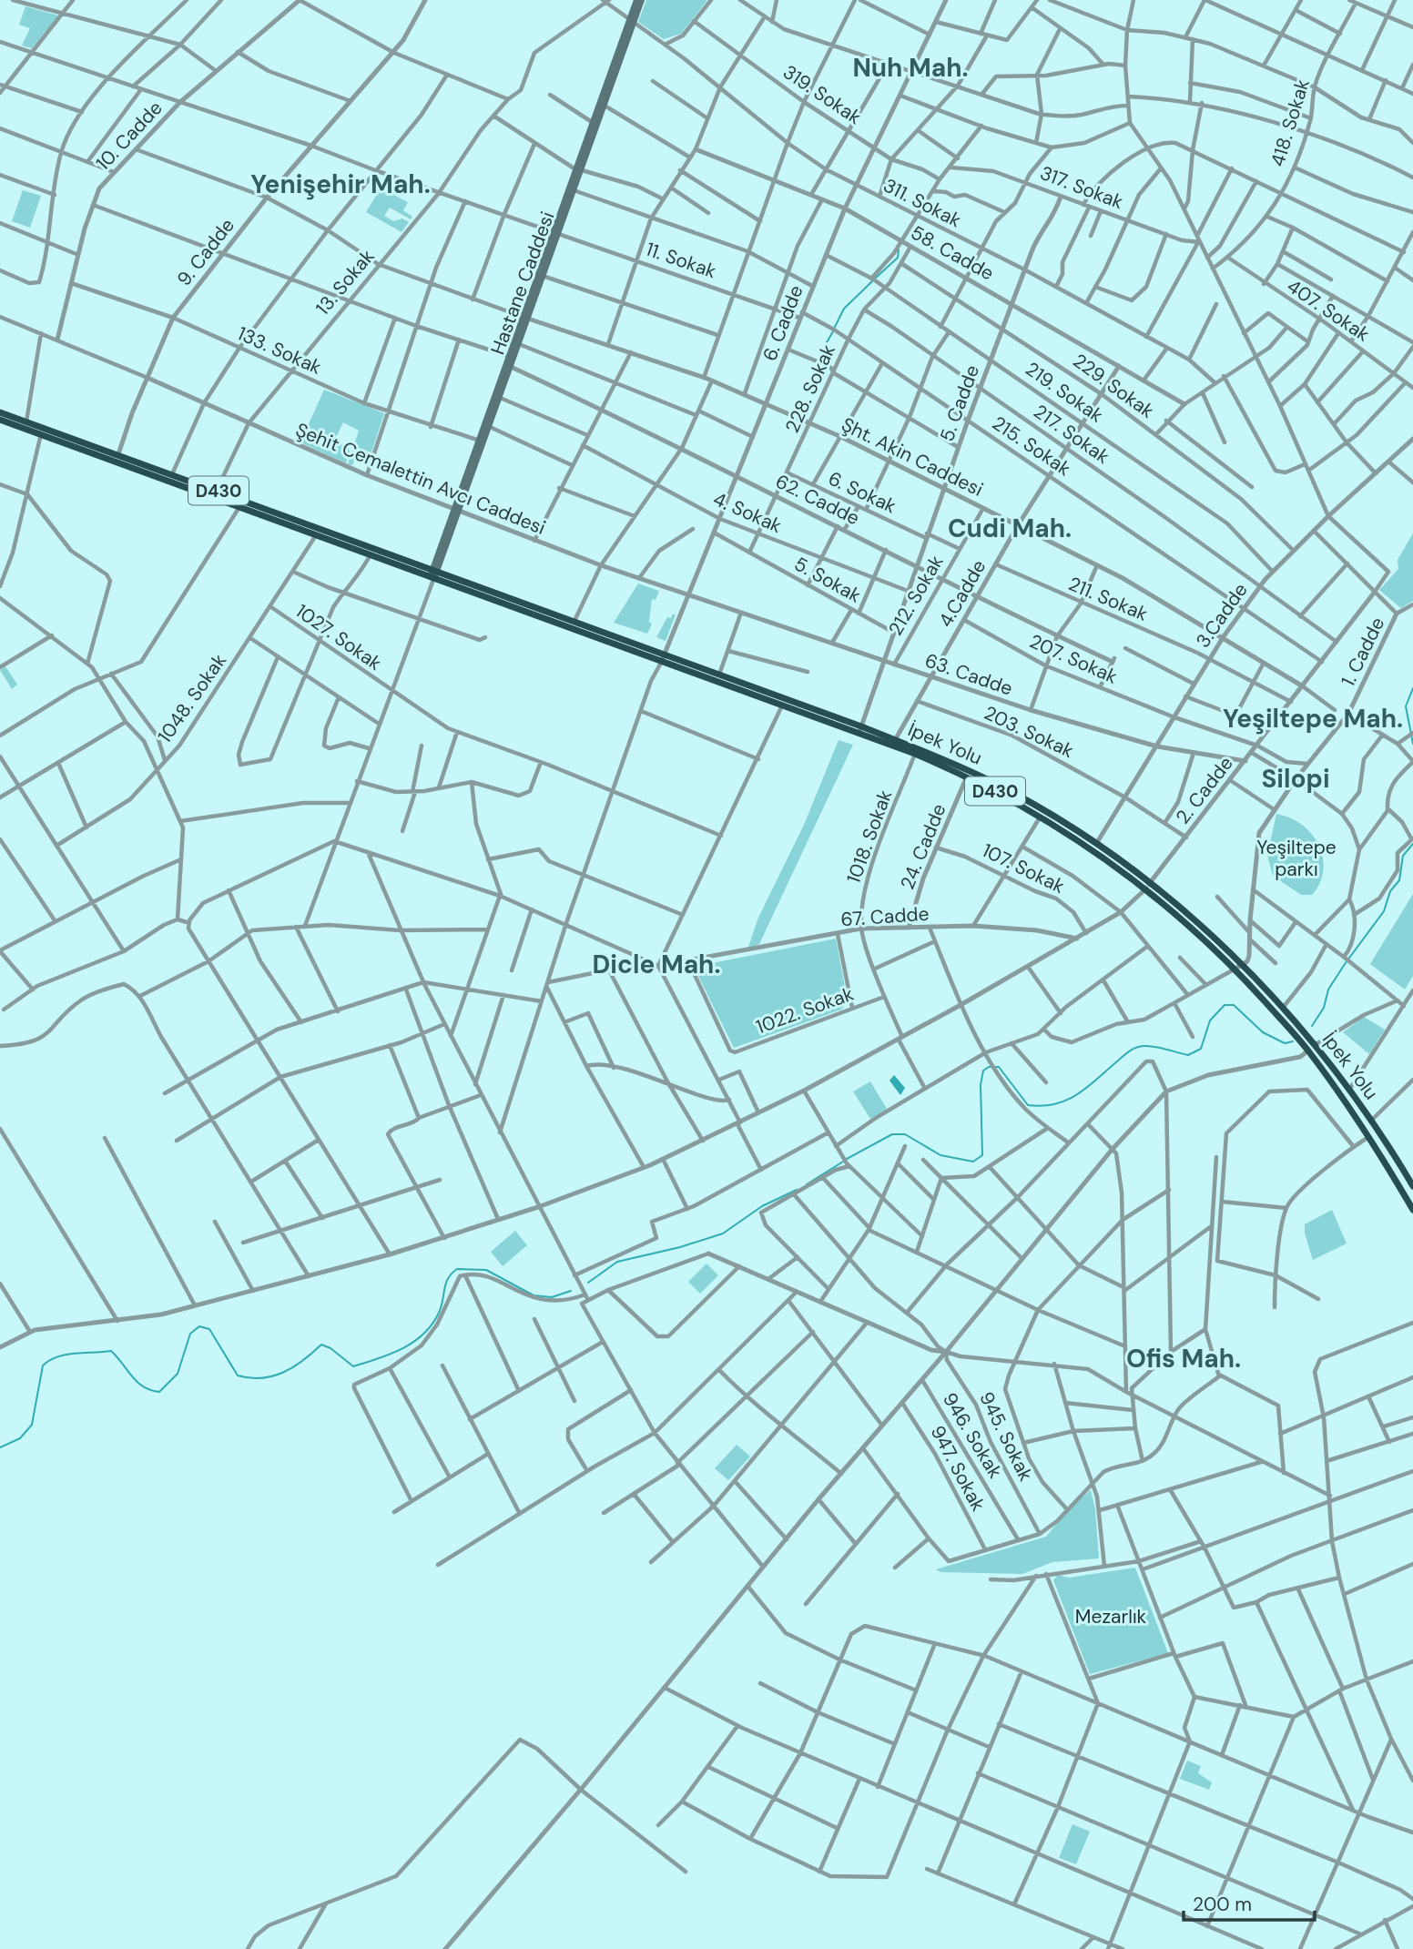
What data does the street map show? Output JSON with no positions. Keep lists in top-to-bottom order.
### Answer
{
  "streets": {
    "highway": ["D430", "İpek Yolu"],
    "main road": ["Hastane Caddesi"],
    "street": [
      "319. Sokak",
      "418. Sokak",
      "10. Cadde",
      "317. Sokak",
      "311. Sokak",
      "9. Cadde",
      "58. Cadde",
      "11. Sokak",
      "13. Sokak",
      "407. Sokak",
      "6. Cadde",
      "133. Sokak",
      "229. Sokak",
      "228. Sokak",
      "219. Sokak",
      "5. Cadde",
      "217. Sokak",
      "215. Sokak",
      "Şht. Akin Caddesi",
      "Şehit Cemalettin Avcı Caddesi",
      "6. Sokak",
      "62. Cadde",
      "4. Sokak",
      "5. Sokak",
      "4.Cadde",
      "212. Sokak",
      "211. Sokak",
      "3.Cadde",
      "1027. Sokak",
      "1. Cadde",
      "207. Sokak",
      "63. Cadde",
      "1048. Sokak",
      "203. Sokak",
      "2. Cadde",
      "1018. Sokak",
      "24. Cadde",
      "107. Sokak",
      "67. Cadde",
      "1022. Sokak",
      "946. Sokak",
      "945. Sokak",
      "947. Sokak"
    ]
  },
  "crossings": [
    ["319. Sokak", "6. Cadde"],
    ["418. Sokak", "407. Sokak"],
    ["10. Cadde", "11. Sokak"],
    ["10. Cadde", "133. Sokak"],
    ["317. Sokak", "5. Cadde"],
    ["311. Sokak", "13. Sokak"],
    ["311. Sokak", "Hastane Caddesi"],
    ["311. Sokak", "6. Cadde"],
    ["311. Sokak", "5. Cadde"],
    ["9. Cadde", "11. Sokak"],
    ["9. Cadde", "133. Sokak"],
    ["9. Cadde", "Şehit Cemalettin Avcı Caddesi"],
    ["9. Cadde", "D430"],
    ["58. Cadde", "6. Cadde"],
    ["58. Cadde", "228. Sokak"],
    ["58. Cadde", "5. Cadde"],
    ["58. Cadde", "4.Cadde"],
    ["11. Sokak", "13. Sokak"],
    ["11. Sokak", "Hastane Caddesi"],
    ["11. Sokak", "6. Cadde"],
    ["11. Sokak", "215. Sokak"],
    ["13. Sokak", "133. Sokak"],
    ["13. Sokak", "Şehit Cemalettin Avcı Caddesi"],
    ["13. Sokak", "D430"],
    ["Hastane Caddesi", "133. Sokak"],
    ["Hastane Caddesi", "Şht. Akin Caddesi"],
    ["Hastane Caddesi", "Şehit Cemalettin Avcı Caddesi"],
    ["Hastane Caddesi", "D430"],
    ["Hastane Caddesi", "62. Cadde"],
    ["Hastane Caddesi", "İpek Yolu"],
    ["6. Cadde", "219. Sokak"],
    ["6. Cadde", "215. Sokak"],
    ["6. Cadde", "Şht. Akin Caddesi"],
    ["6. Cadde", "Şehit Cemalettin Avcı Caddesi"],
    ["6. Cadde", "D430"],
    ["6. Cadde", "62. Cadde"],
    ["6. Cadde", "4. Sokak"],
    ["6. Cadde", "5. Sokak"],
    ["6. Cadde", "63. Cadde"],
    ["6. Cadde", "İpek Yolu"],
    ["229. Sokak", "228. Sokak"],
    ["229. Sokak", "5. Cadde"],
    ["229. Sokak", "4.Cadde"],
    ["229. Sokak", "3.Cadde"],
    ["228. Sokak", "219. Sokak"],
    ["228. Sokak", "217. Sokak"],
    ["228. Sokak", "215. Sokak"],
    ["228. Sokak", "Şht. Akin Caddesi"],
    ["228. Sokak", "6. Sokak"],
    ["228. Sokak", "62. Cadde"],
    ["228. Sokak", "4. Sokak"],
    ["228. Sokak", "5. Sokak"],
    ["219. Sokak", "5. Cadde"],
    ["219. Sokak", "4.Cadde"],
    ["219. Sokak", "3.Cadde"],
    ["5. Cadde", "217. Sokak"],
    ["5. Cadde", "215. Sokak"],
    ["5. Cadde", "Şht. Akin Caddesi"],
    ["5. Cadde", "D430"],
    ["5. Cadde", "6. Sokak"],
    ["5. Cadde", "62. Cadde"],
    ["5. Cadde", "4. Sokak"],
    ["5. Cadde", "5. Sokak"],
    ["5. Cadde", "63. Cadde"],
    ["5. Cadde", "İpek Yolu"],
    ["217. Sokak", "4.Cadde"],
    ["217. Sokak", "3.Cadde"],
    ["217. Sokak", "2. Cadde"],
    ["215. Sokak", "4.Cadde"],
    ["215. Sokak", "3.Cadde"],
    ["215. Sokak", "2. Cadde"],
    ["Şht. Akin Caddesi", "4.Cadde"],
    ["Şht. Akin Caddesi", "212. Sokak"],
    ["Şht. Akin Caddesi", "3.Cadde"],
    ["Şht. Akin Caddesi", "2. Cadde"],
    ["Şehit Cemalettin Avcı Caddesi", "63. Cadde"],
    ["D430", "1048. Sokak"],
    ["D430", "İpek Yolu"],
    ["D430", "2. Cadde"],
    ["D430", "1018. Sokak"],
    ["D430", "24. Cadde"],
    ["6. Sokak", "212. Sokak"],
    ["62. Cadde", "4.Cadde"],
    ["62. Cadde", "212. Sokak"],
    ["4.Cadde", "211. Sokak"],
    ["4.Cadde", "207. Sokak"],
    ["4.Cadde", "63. Cadde"],
    ["4.Cadde", "203. Sokak"],
    ["4.Cadde", "İpek Yolu"],
    ["212. Sokak", "63. Cadde"],
    ["211. Sokak", "3.Cadde"],
    ["211. Sokak", "2. Cadde"],
    ["3.Cadde", "207. Sokak"],
    ["3.Cadde", "63. Cadde"],
    ["3.Cadde", "203. Sokak"],
    ["3.Cadde", "İpek Yolu"],
    ["1027. Sokak", "1048. Sokak"],
    ["1. Cadde", "207. Sokak"],
    ["1. Cadde", "İpek Yolu"],
    ["207. Sokak", "2. Cadde"],
    ["63. Cadde", "2. Cadde"],
    ["203. Sokak", "2. Cadde"],
    ["İpek Yolu", "2. Cadde"],
    ["2. Cadde", "1018. Sokak"],
    ["2. Cadde", "107. Sokak"],
    ["2. Cadde", "67. Cadde"],
    ["1018. Sokak", "67. Cadde"],
    ["1018. Sokak", "1022. Sokak"],
    ["24. Cadde", "107. Sokak"],
    ["24. Cadde", "67. Cadde"],
    ["67. Cadde", "1022. Sokak"]
  ],
  "districts": [
    "Nuh Mah.",
    "Yenişehir Mah.",
    "Cudi Mah.",
    "Yeşiltepe Mah.",
    "Silopi",
    "Dicle Mah.",
    "Ofis Mah."
  ],
  "parks": ["Yeşiltepe parkı", "Mezarlık"],
  "scale_bar": "200 m"
}
